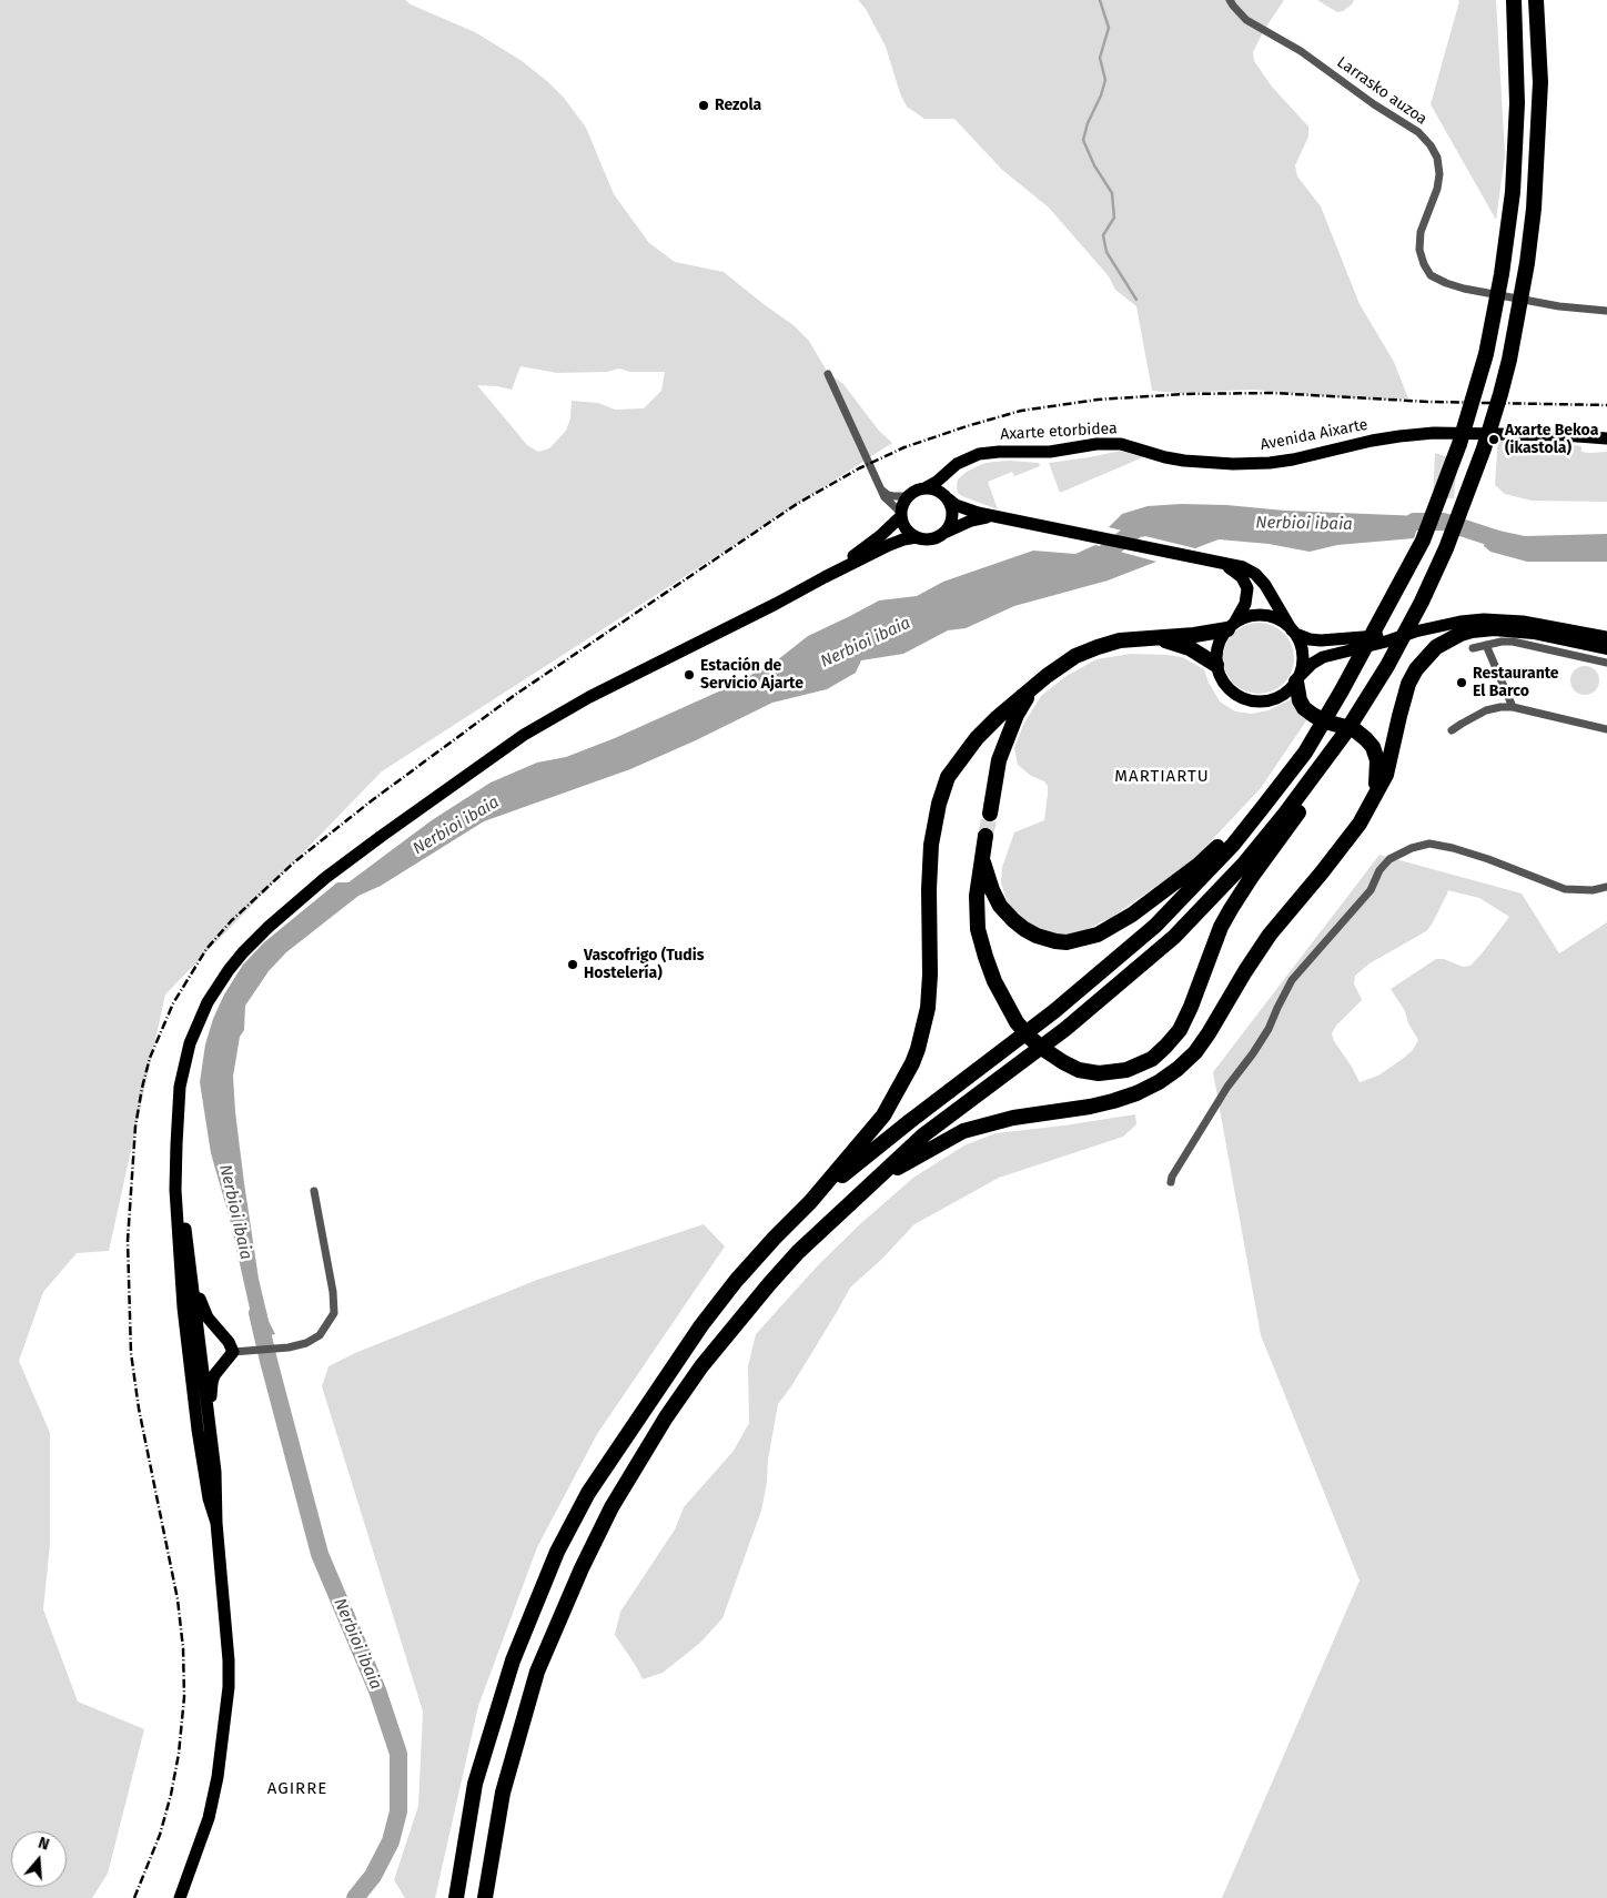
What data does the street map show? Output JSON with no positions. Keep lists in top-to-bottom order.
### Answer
{
  "streets": {
    "main road": ["Axarte etorbidea", "Avenida Aixarte"],
    "street": ["Larrasko auzoa"]
  },
  "crossings": [
    ["Axarte etorbidea", "Avenida Aixarte"]
  ],
  "districts": ["MARTIARTU", "AGIRRE"],
  "water": ["Nerbioi ibaia"],
  "places": [
    "Rezola",
    "Axarte Bekoa (ikastola)",
    "Estación de Servicio Ajarte",
    "Restaurante El Barco",
    "Vascofrigo (Tudis Hostelería)"
  ],
  "north": "top"
}
